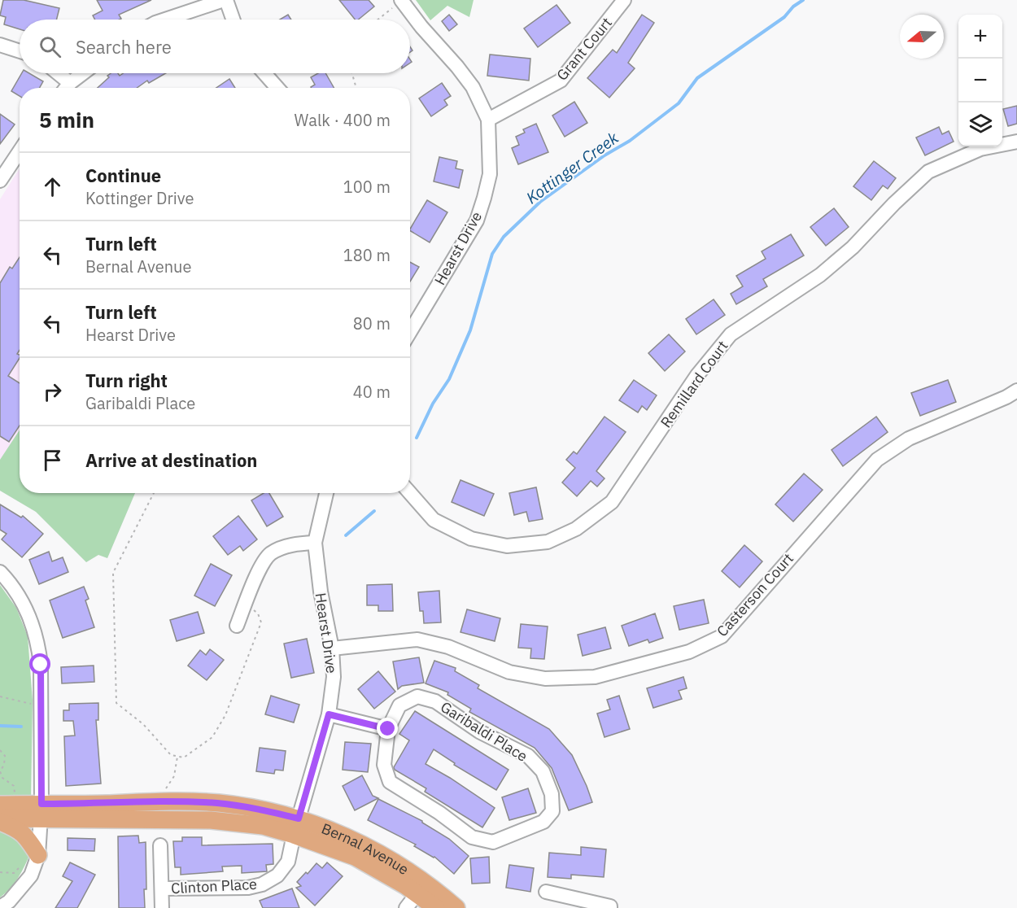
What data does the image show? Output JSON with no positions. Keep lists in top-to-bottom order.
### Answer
{
  "streets": {
    "main road": ["Bernal Avenue"],
    "street": [
      "Grant Court",
      "Hearst Drive",
      "Remillard Court",
      "Casterson Court",
      "Garibaldi Place",
      "Clinton Place"
    ]
  },
  "crossings": [
    ["Grant Court", "Hearst Drive"],
    ["Hearst Drive", "Casterson Court"],
    ["Hearst Drive", "Bernal Avenue"],
    ["Hearst Drive", "Clinton Place"],
    ["Bernal Avenue", "Clinton Place"]
  ],
  "water": ["Kottinger Creek"],
  "north": "left",
  "page": {
    "map_buttons": ["+", "−"],
    "search": "Search here",
    "heading": ["5 min", "Walk · 400 m"],
    "list": [
      ["Continue", "Kottinger Drive", "100 m"],
      ["Turn left", "Bernal Avenue", "180 m"],
      ["Turn left", "Hearst Drive", "80 m"],
      ["Turn right", "Garibaldi Place", "40 m"],
      "Arrive at destination"
    ]
  }
}
